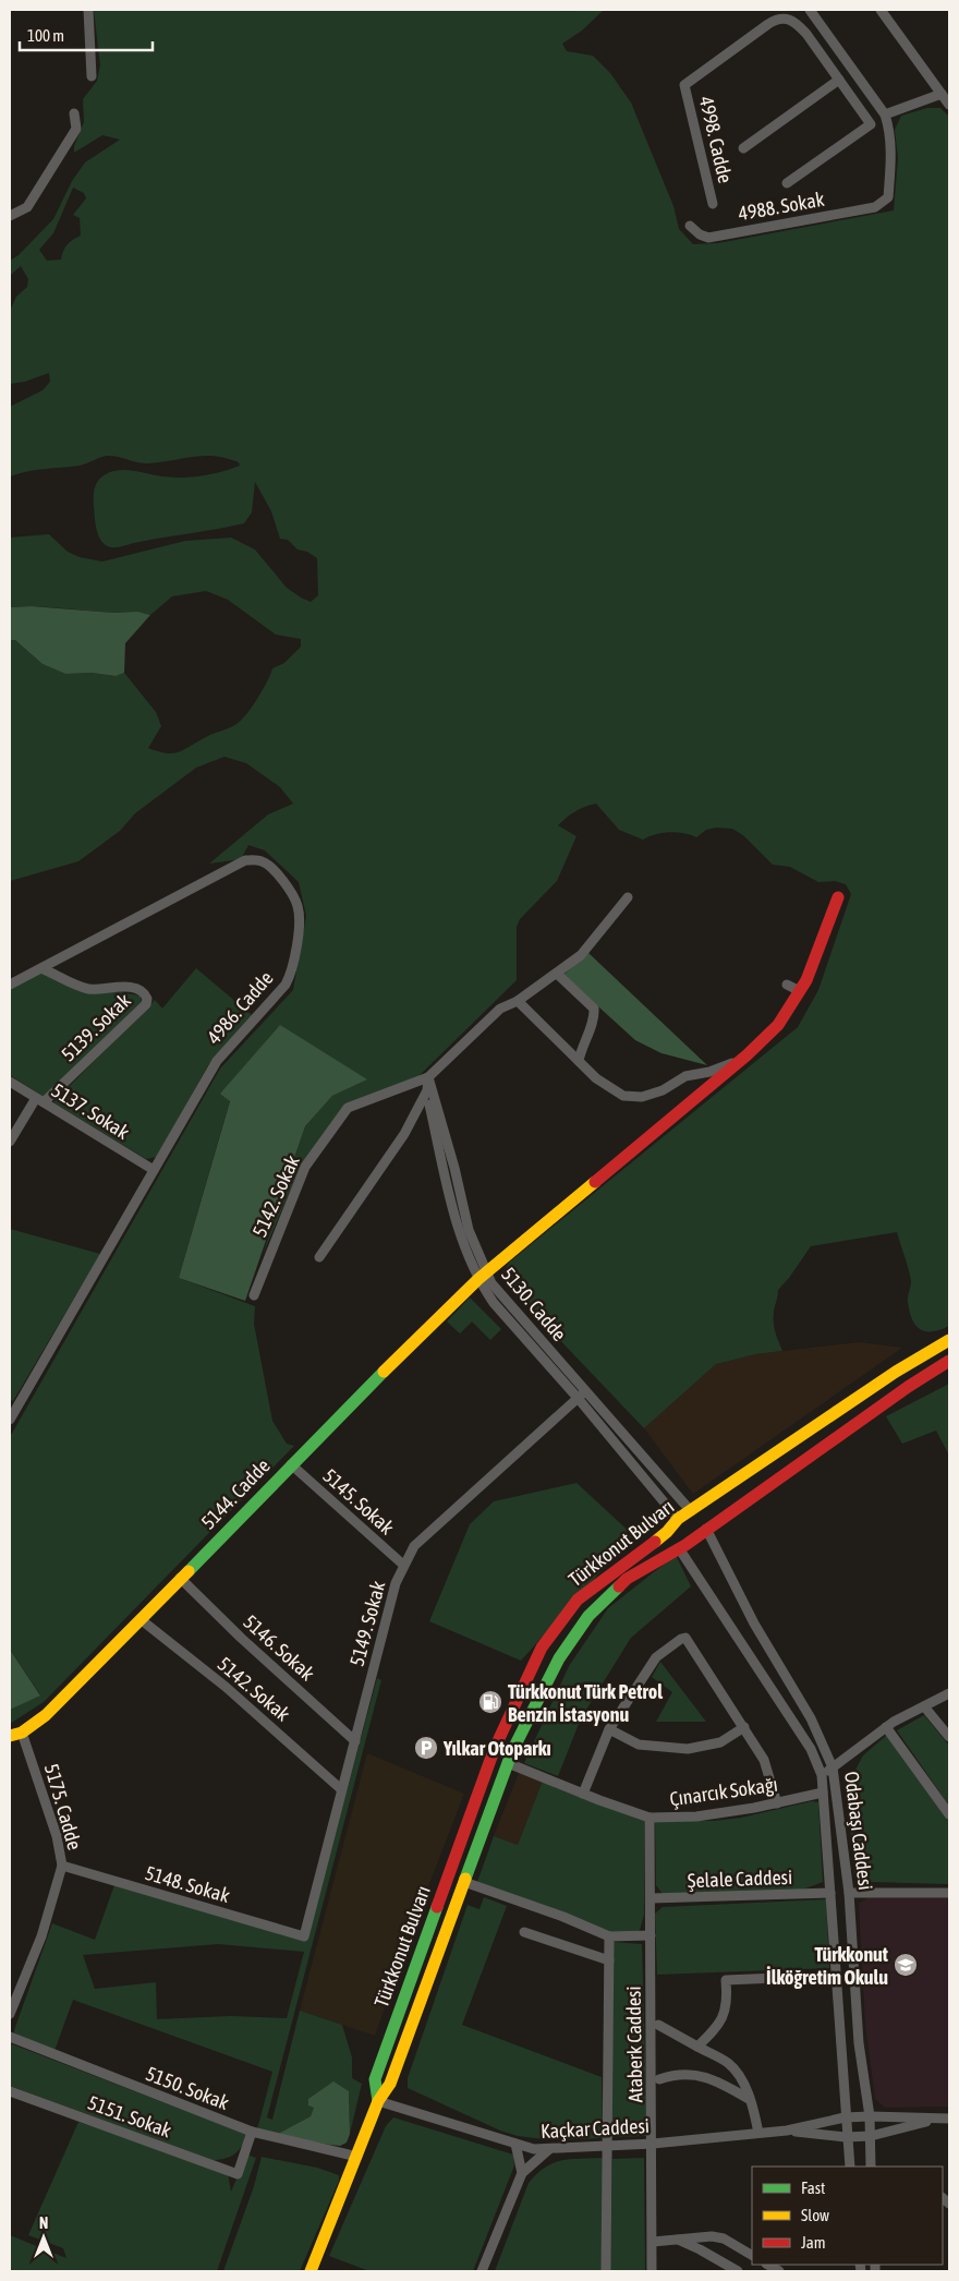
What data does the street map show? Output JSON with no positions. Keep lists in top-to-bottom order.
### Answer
{
  "streets": {
    "street": [
      "4998. Cadde",
      "4988. Sokak",
      "4986. Cadde",
      "5139. Sokak",
      "5137. Sokak",
      "5142. Sokak",
      "5130. Cadde",
      "5144. Cadde",
      "5145. Sokak",
      "Türkkonut Bulvarı",
      "5149. Sokak",
      "5146. Sokak",
      "Çınarcık Sokağı",
      "5175. Cadde",
      "Odabaşı Caddesi",
      "Şelale Caddesi",
      "5148. Sokak",
      "Ataberk Caddesi",
      "5150. Sokak",
      "5151. Sokak",
      "Kaçkar Caddesi"
    ]
  },
  "crossings": [
    ["4986. Cadde", "5139. Sokak"],
    ["4986. Cadde", "5137. Sokak"],
    ["5139. Sokak", "5137. Sokak"],
    ["5142. Sokak", "5130. Cadde"],
    ["5142. Sokak", "5144. Cadde"],
    ["5142. Sokak", "5149. Sokak"],
    ["5130. Cadde", "5144. Cadde"],
    ["5130. Cadde", "Türkkonut Bulvarı"],
    ["5130. Cadde", "5149. Sokak"],
    ["5144. Cadde", "5145. Sokak"],
    ["5144. Cadde", "5146. Sokak"],
    ["5144. Cadde", "5175. Cadde"],
    ["5145. Sokak", "5149. Sokak"],
    ["Türkkonut Bulvarı", "Çınarcık Sokağı"],
    ["Türkkonut Bulvarı", "Odabaşı Caddesi"],
    ["Türkkonut Bulvarı", "5150. Sokak"],
    ["Türkkonut Bulvarı", "Kaçkar Caddesi"],
    ["5149. Sokak", "5146. Sokak"],
    ["5149. Sokak", "5148. Sokak"],
    ["Çınarcık Sokağı", "Odabaşı Caddesi"],
    ["Çınarcık Sokağı", "Ataberk Caddesi"],
    ["5175. Cadde", "5148. Sokak"],
    ["Odabaşı Caddesi", "Şelale Caddesi"],
    ["Odabaşı Caddesi", "Kaçkar Caddesi"],
    ["Şelale Caddesi", "Ataberk Caddesi"],
    ["Ataberk Caddesi", "Kaçkar Caddesi"],
    ["5150. Sokak", "5151. Sokak"]
  ],
  "places": {
    "fuel station": ["Türkkonut Türk Petrol Benzin İstasyonu"],
    "parking": ["Yılkar Otoparkı"],
    "school or university": ["Türkkonut İlköğretim Okulu"]
  },
  "legend": ["Fast", "Slow", "Jam"],
  "scale_bar": "100 m",
  "north": "top"
}
